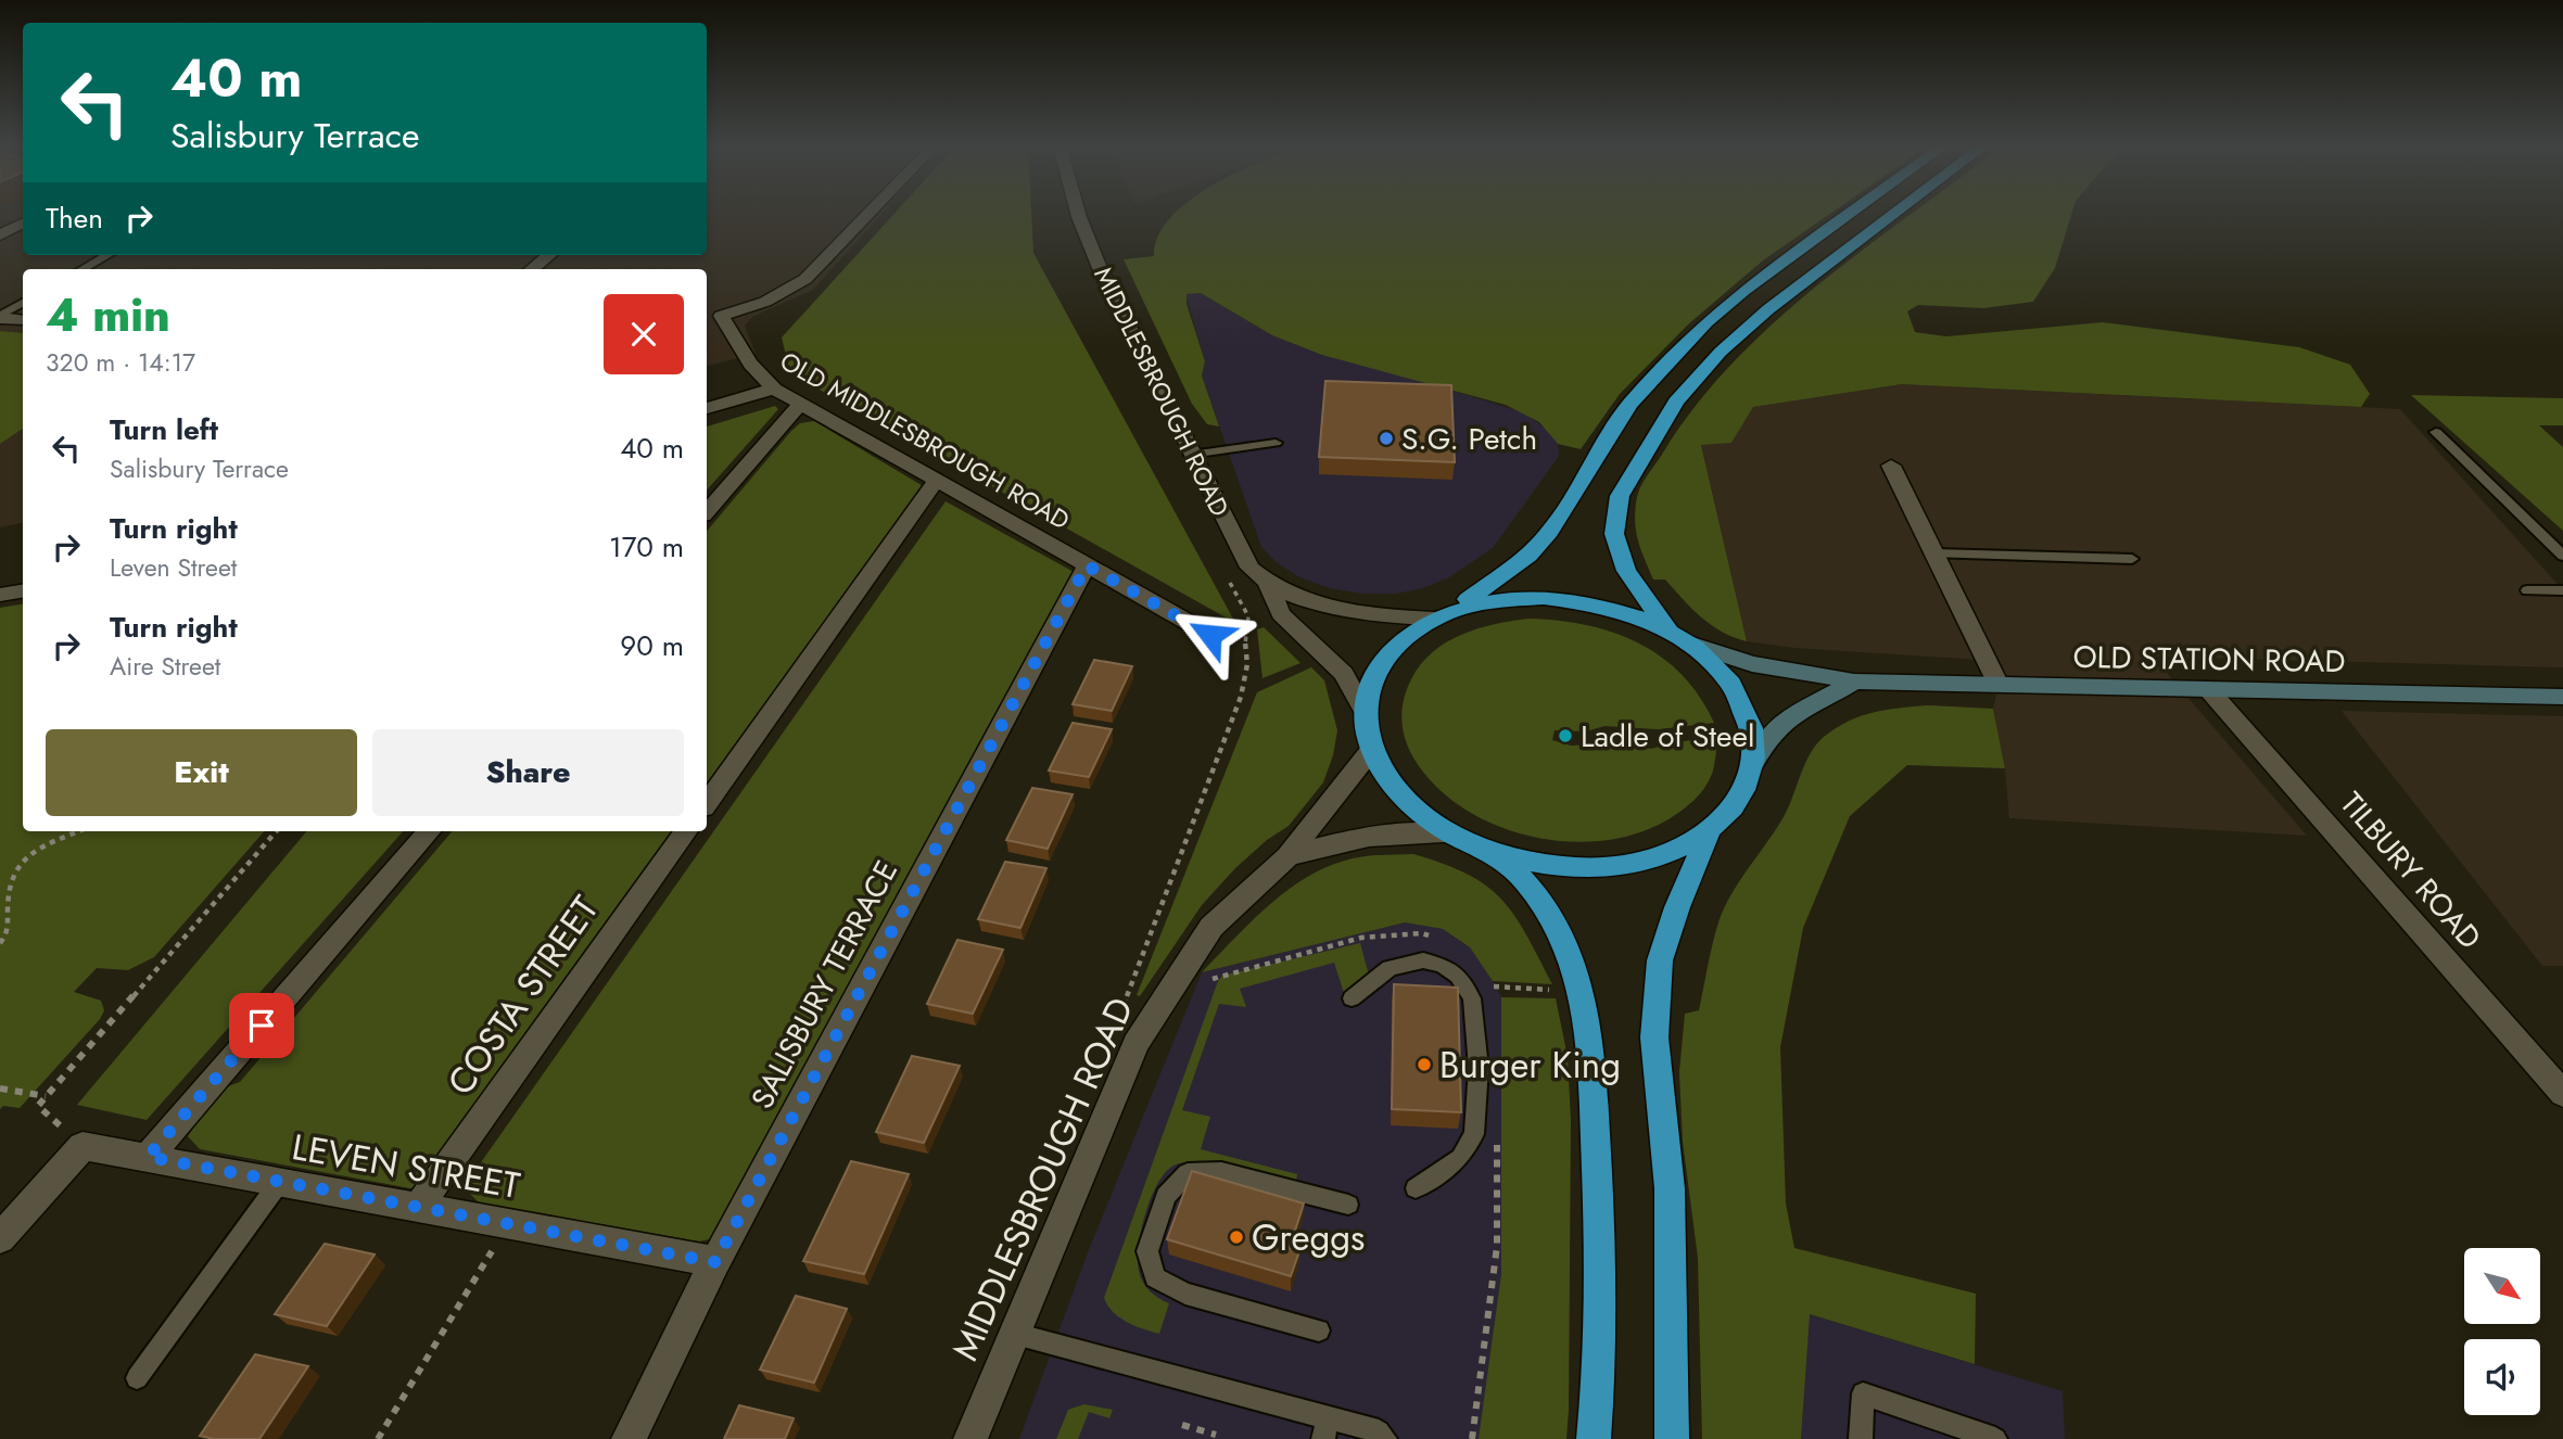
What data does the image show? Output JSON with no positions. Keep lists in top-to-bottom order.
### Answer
{
  "streets": {
    "main road": ["OLD STATION ROAD"],
    "street": [
      "MIDDLESBROUGH ROAD",
      "OLD MIDDLESBROUGH ROAD",
      "TILBURY ROAD",
      "SALISBURY TERRACE",
      "COSTA STREET",
      "LEVEN STREET"
    ]
  },
  "crossings": [
    ["OLD MIDDLESBROUGH ROAD", "SALISBURY TERRACE"],
    ["OLD STATION ROAD", "TILBURY ROAD"],
    ["SALISBURY TERRACE", "LEVEN STREET"],
    ["COSTA STREET", "LEVEN STREET"]
  ],
  "places": [
    "S.G. Petch",
    "Ladle of Steel",
    "Burger King",
    "Greggs"
  ],
  "north": "bottom right",
  "page": {
    "turn": ["40 m", "Salisbury Terrace"],
    "then": "Then",
    "heading": ["4 min", "320 m · 14:17"],
    "list": [
      {
        "name": "Turn left",
        "note": "Salisbury Terrace",
        "value": "40 m"
      },
      {
        "name": "Turn right",
        "note": "Leven Street",
        "value": "170 m"
      },
      {
        "name": "Turn right",
        "note": "Aire Street",
        "value": "90 m"
      }
    ],
    "buttons": ["Exit", "Share"]
  }
}
